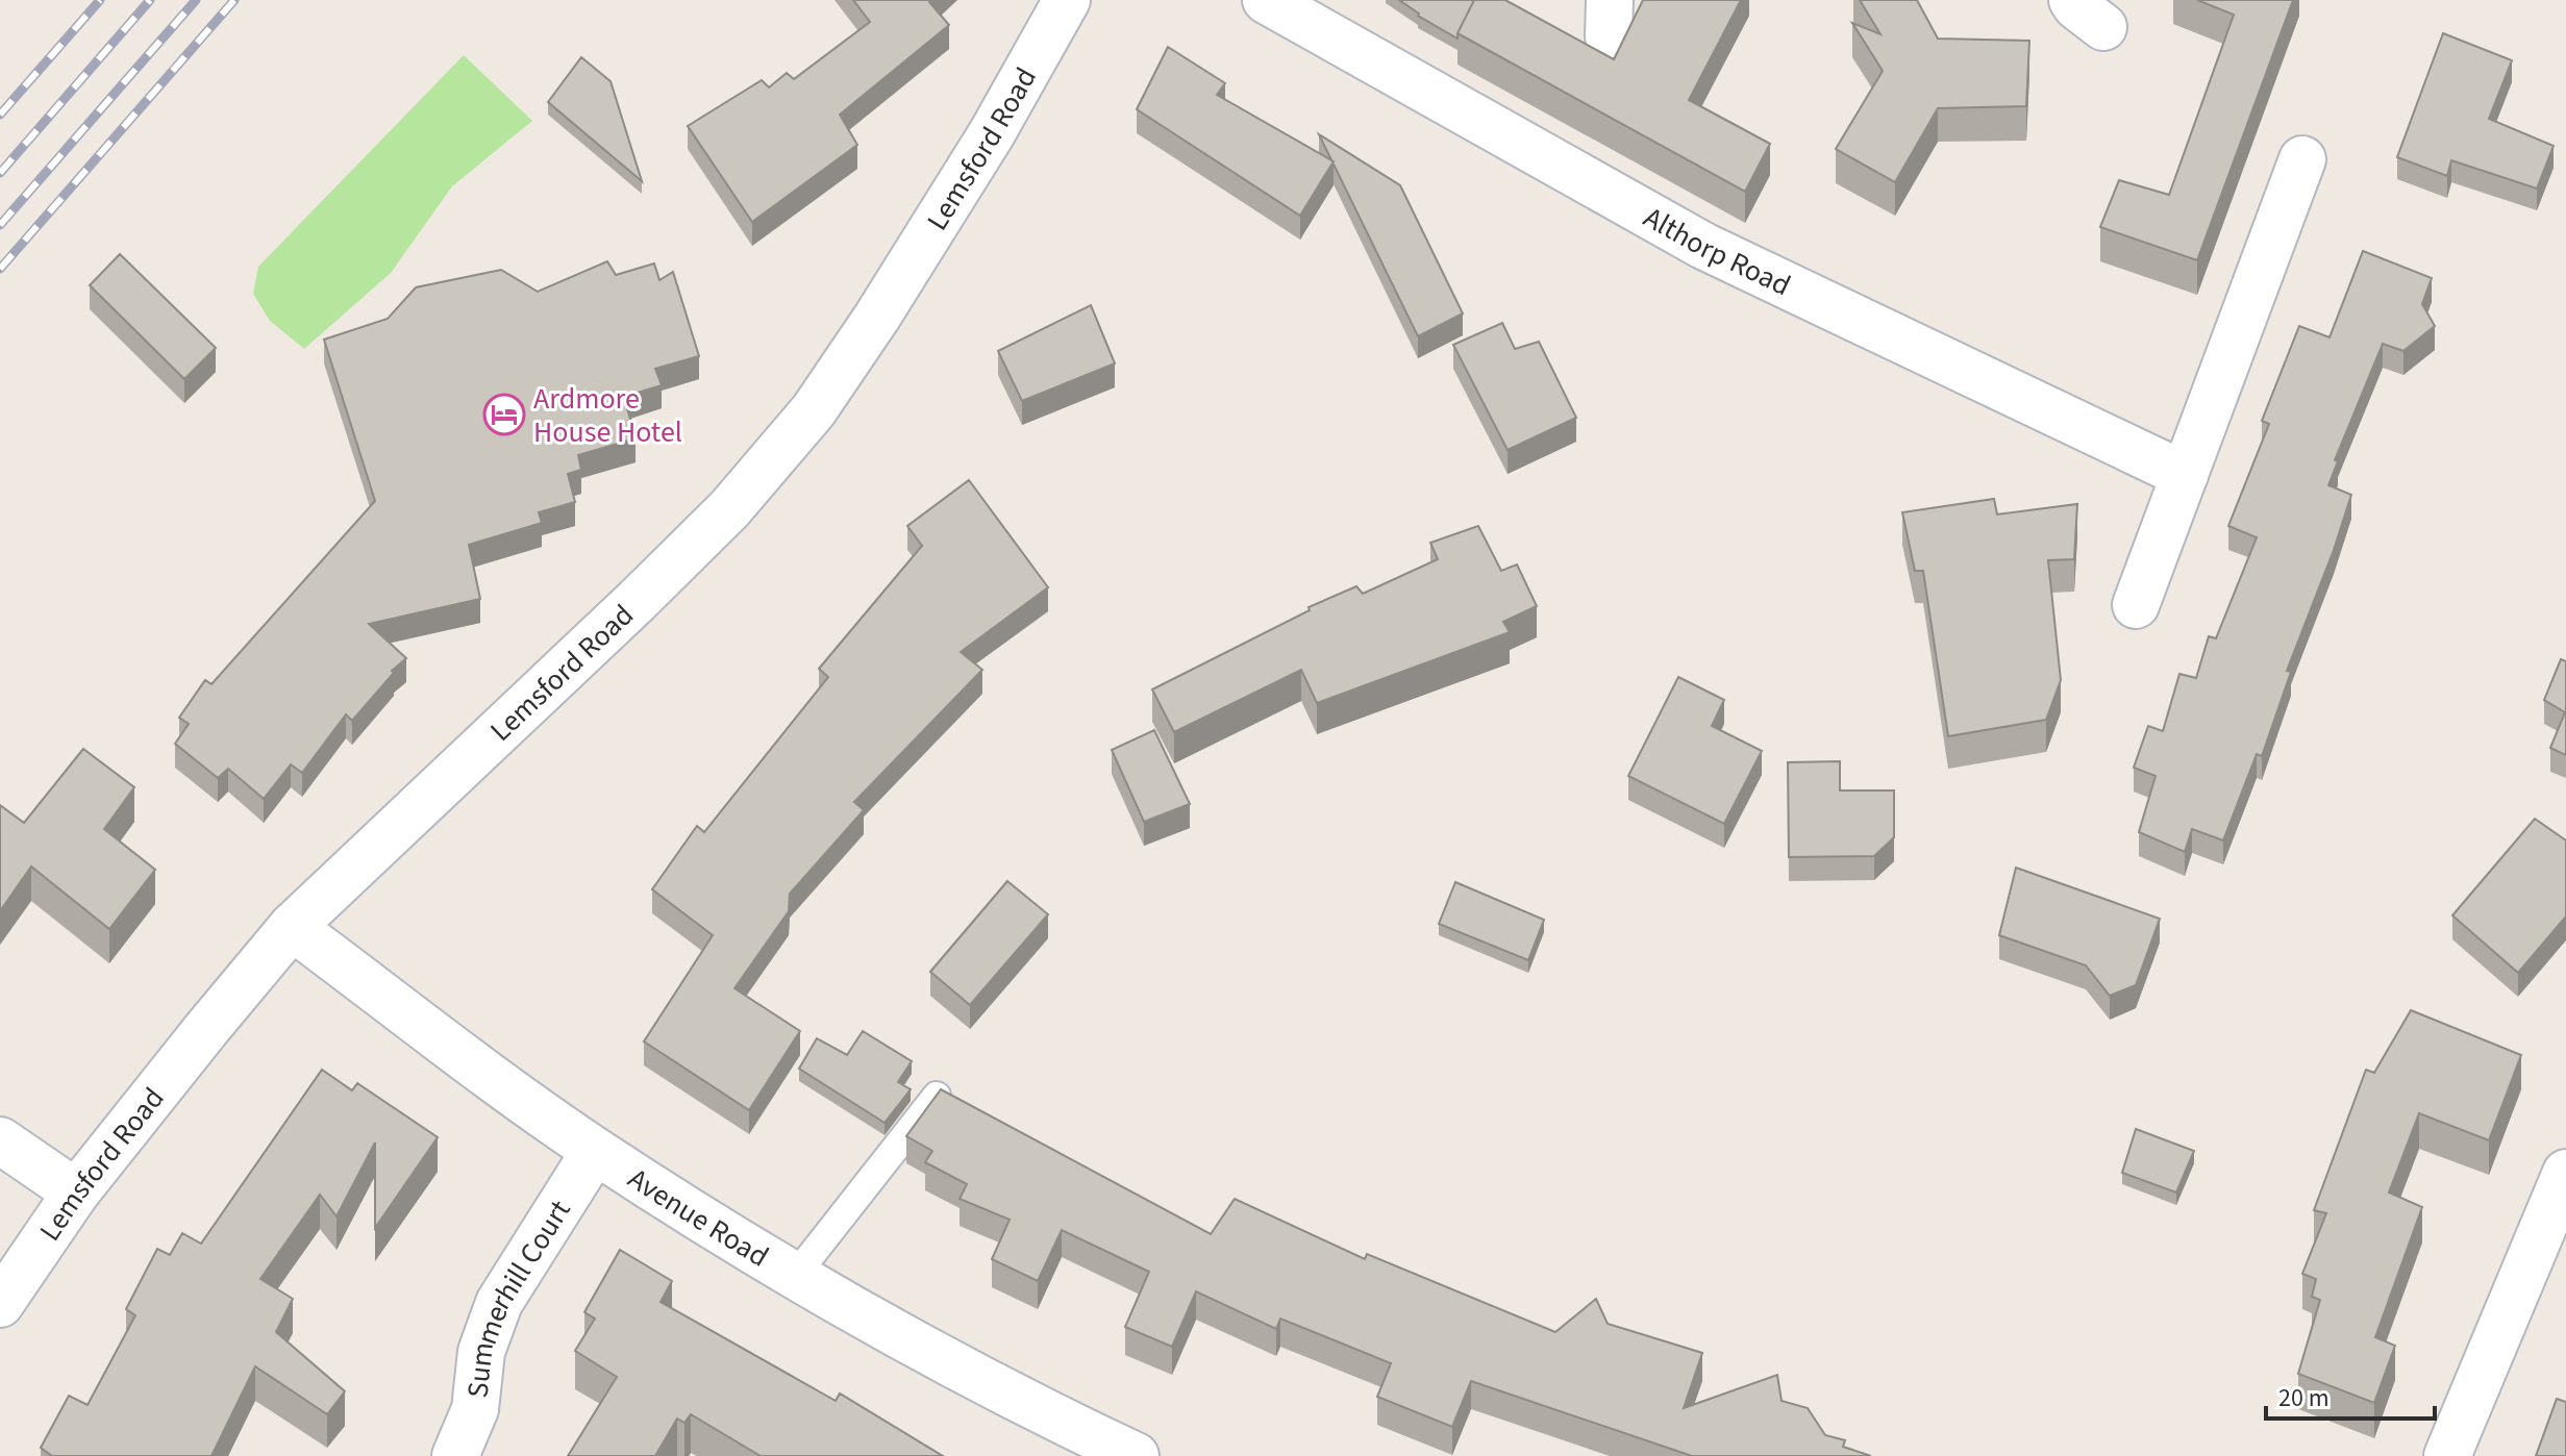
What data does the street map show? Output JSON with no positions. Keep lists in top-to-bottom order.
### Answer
{
  "streets": {
    "street": [
      "Lemsford Road",
      "Althorp Road",
      "Avenue Road",
      "Summerhill Court"
    ]
  },
  "crossings": [
    ["Lemsford Road", "Avenue Road"],
    ["Avenue Road", "Summerhill Court"]
  ],
  "places": {
    "hotel": ["Ardmore House Hotel"]
  },
  "scale_bar": "20 m"
}
